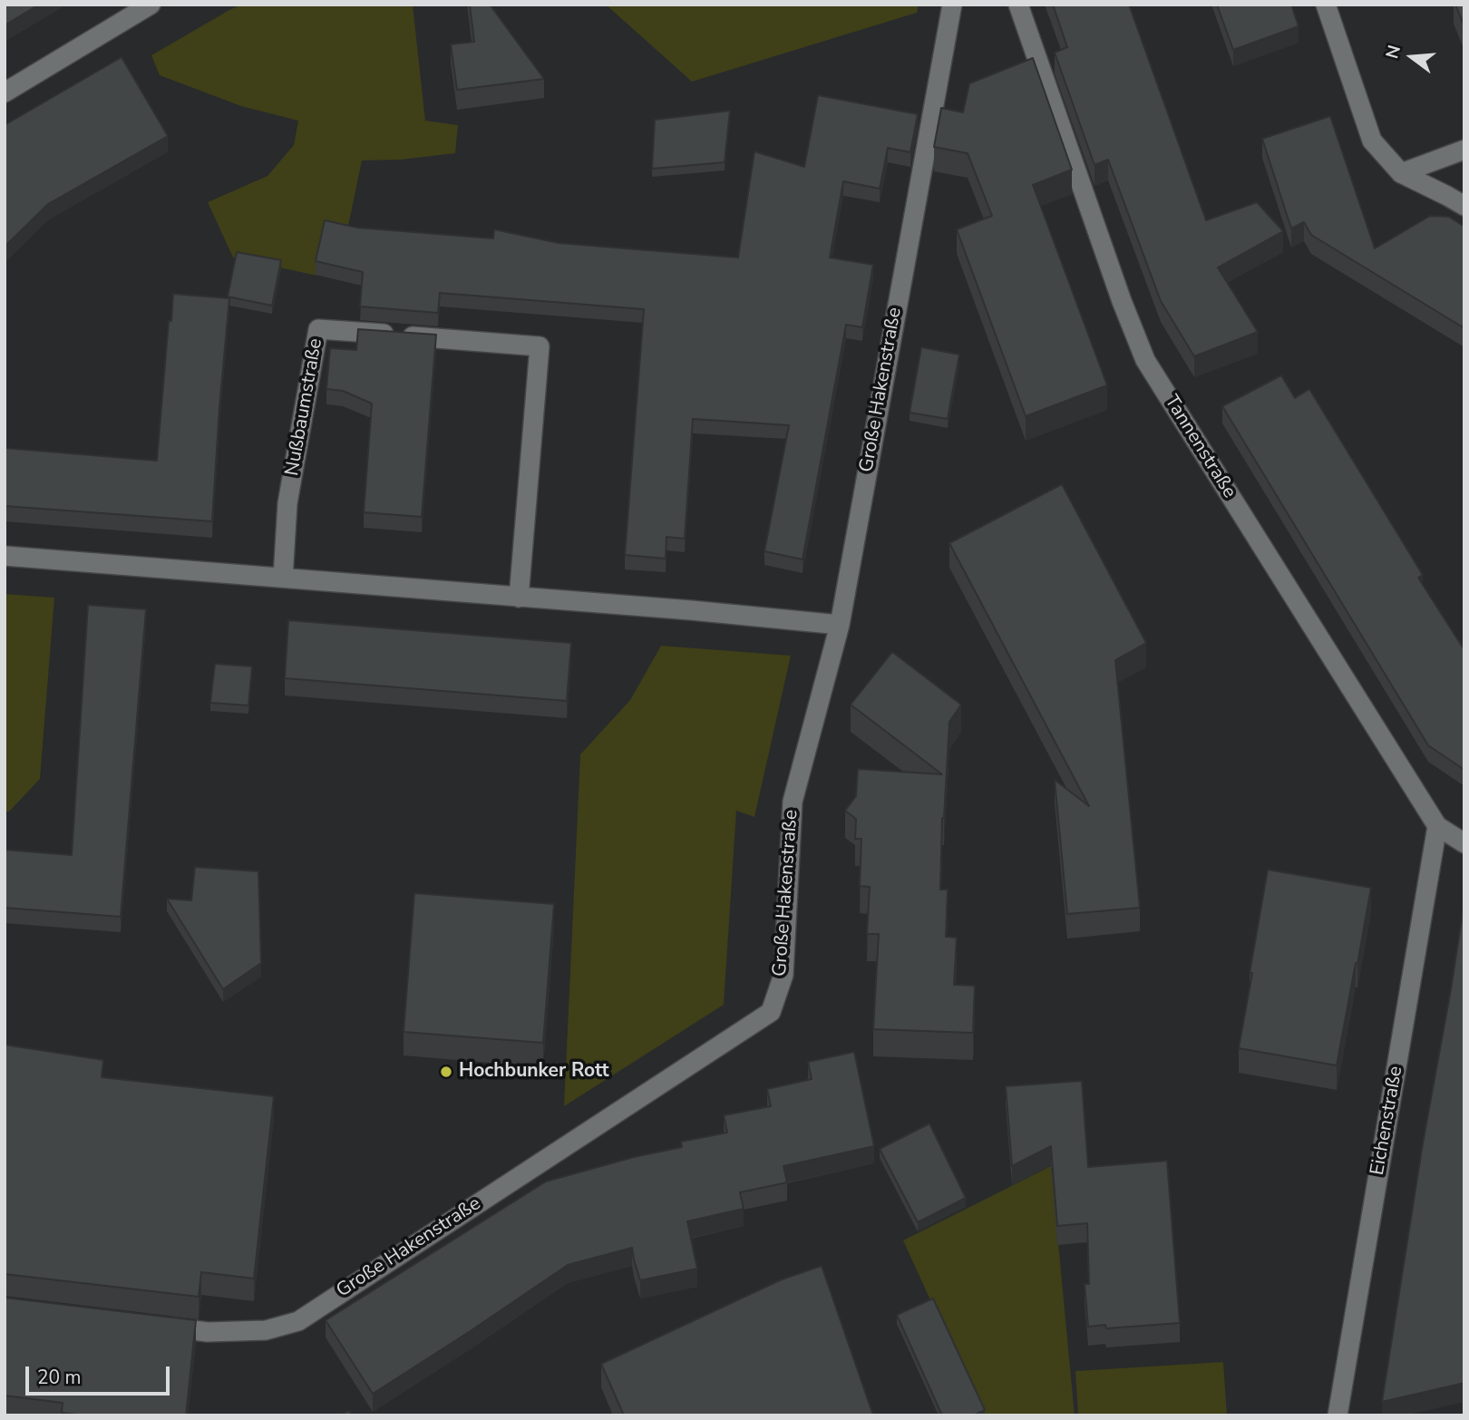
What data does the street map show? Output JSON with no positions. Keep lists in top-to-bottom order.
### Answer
{
  "streets": {
    "street": [
      "Große Hakenstraße",
      "Nußbaumstraße",
      "Tannenstraße",
      "Eichenstraße"
    ]
  },
  "crossings": [
    ["Tannenstraße", "Eichenstraße"]
  ],
  "places": ["Hochbunker Rott"],
  "scale_bar": "20 m",
  "north": "left"
}
